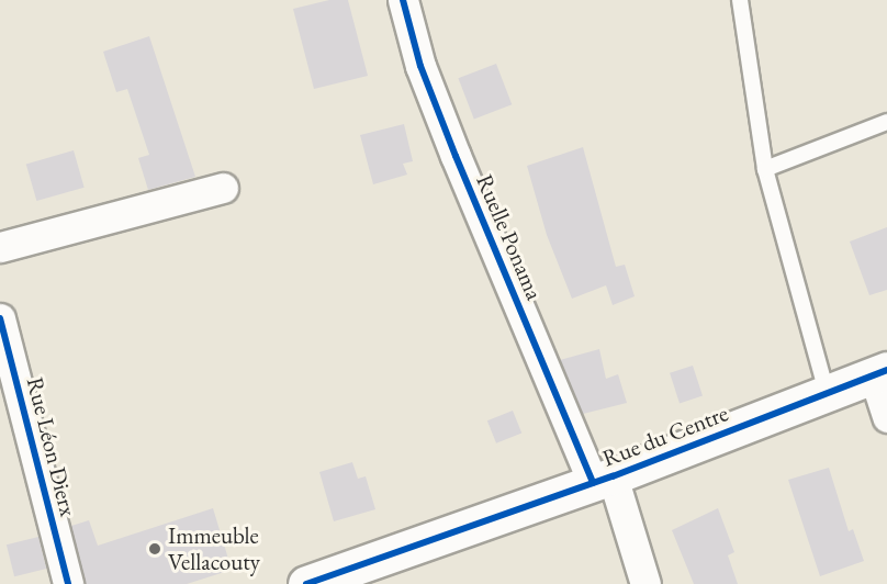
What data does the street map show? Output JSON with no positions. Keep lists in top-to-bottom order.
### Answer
{
  "streets": {
    "street": ["Ruelle Ponama", "Rue du Centre", "Rue Léon Dierx"]
  },
  "crossings": [
    ["Ruelle Ponama", "Rue du Centre"]
  ],
  "places": ["Immeuble Vellacouty"]
}
